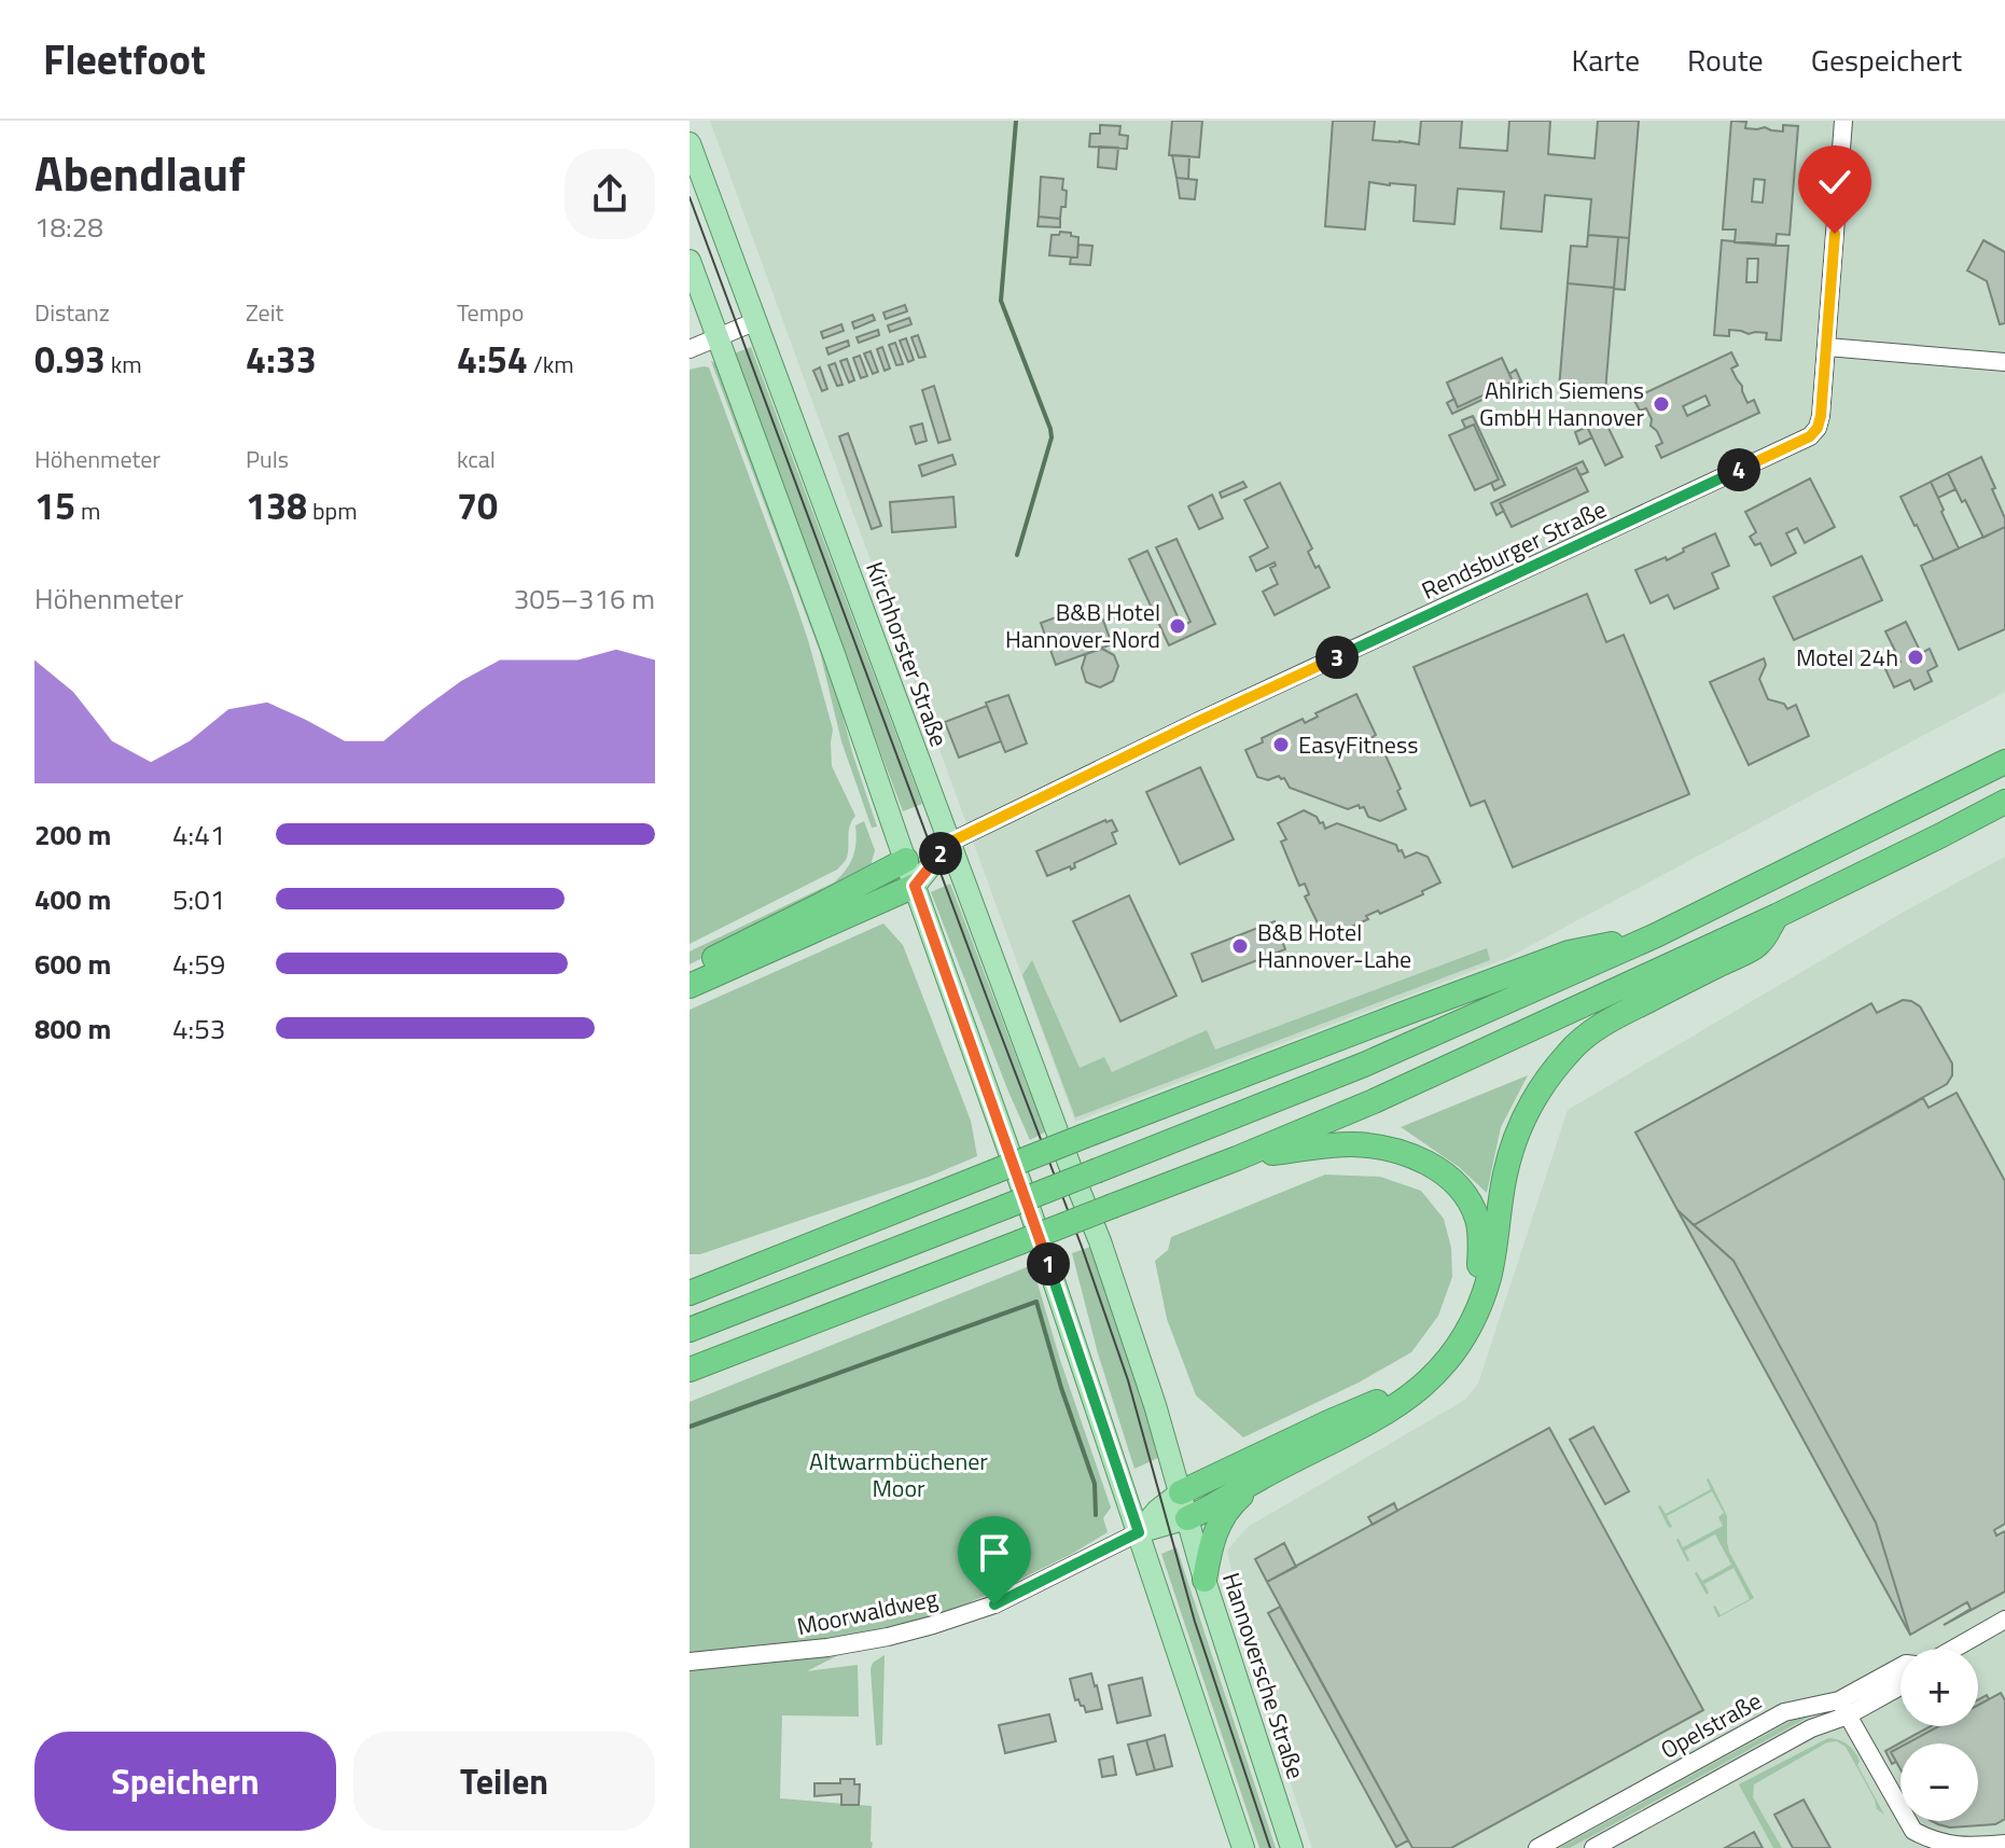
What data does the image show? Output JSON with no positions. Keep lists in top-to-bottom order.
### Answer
{
  "streets": {
    "main road": ["Kirchhorster Straße", "Hannoversche Straße"],
    "street": ["Rendsburger Straße", "Moorwaldweg", "Opelstraße"]
  },
  "crossings": [
    ["Rendsburger Straße", "Kirchhorster Straße"],
    ["Kirchhorster Straße", "Hannoversche Straße"]
  ],
  "parks": ["Altwarmbüchener Moor"],
  "places": [
    "Ahlrich Siemens GmbH Hannover",
    "B&B Hotel Hannover-Nord",
    "Motel 24h",
    "EasyFitness",
    "B&B Hotel Hannover-Lahe"
  ],
  "page": {
    "header": "Fleetfoot",
    "nav": ["Karte", "Route", "Gespeichert"],
    "heading": ["Abendlauf", "18:28"],
    "stats": [
      ["Distanz", "0.93 km"],
      ["Zeit", "4:33"],
      ["Tempo", "4:54 /km"],
      ["Höhenmeter", "15 m"],
      ["Puls", "138 bpm"],
      ["kcal", "70"]
    ],
    "pins": [
      "4",
      "3",
      "2",
      "1"
    ],
    "chart": ["Höhenmeter", "305–316 m"],
    "list": [
      {
        "name": "200 m",
        "note": "4:41"
      },
      {
        "name": "400 m",
        "note": "5:01"
      },
      {
        "name": "600 m",
        "note": "4:59"
      },
      {
        "name": "800 m",
        "note": "4:53"
      }
    ],
    "map_buttons": ["+", "−"],
    "buttons": ["Speichern", "Teilen"]
  }
}
